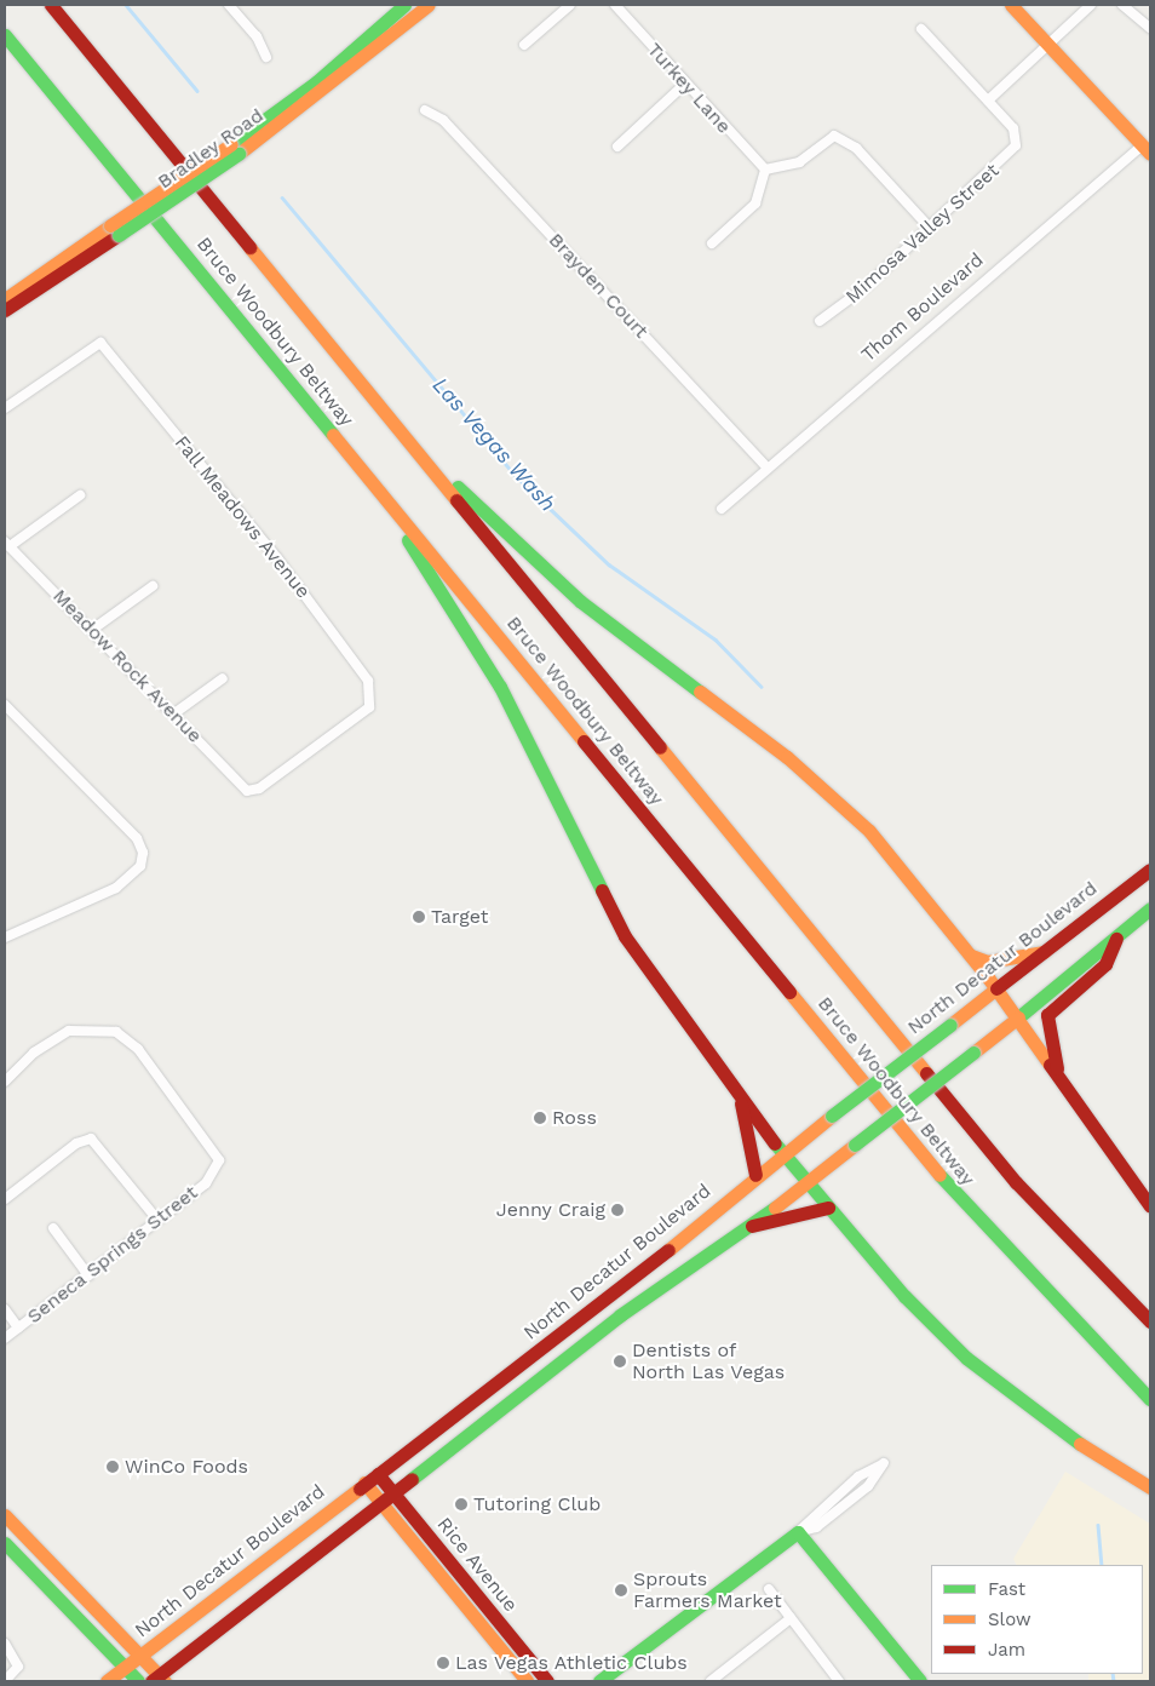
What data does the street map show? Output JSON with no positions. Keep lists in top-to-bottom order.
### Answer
{
  "streets": {
    "main road": [
      "Bradley Road",
      "Bruce Woodbury Beltway",
      "North Decatur Boulevard",
      "Rice Avenue"
    ],
    "street": [
      "Turkey Lane",
      "Mimosa Valley Street",
      "Brayden Court",
      "Thom Boulevard",
      "Fall Meadows Avenue",
      "Meadow Rock Avenue",
      "Seneca Springs Street"
    ]
  },
  "crossings": [
    ["Brayden Court", "Thom Boulevard"],
    ["Fall Meadows Avenue", "Meadow Rock Avenue"],
    ["North Decatur Boulevard", "Rice Avenue"]
  ],
  "water": ["Las Vegas Wash"],
  "places": [
    "Target",
    "Ross",
    "Jenny Craig",
    "Dentists of North Las Vegas",
    "WinCo Foods",
    "Tutoring Club",
    "Sprouts Farmers Market",
    "Las Vegas Athletic Clubs"
  ],
  "legend": ["Fast", "Slow", "Jam"]
}
